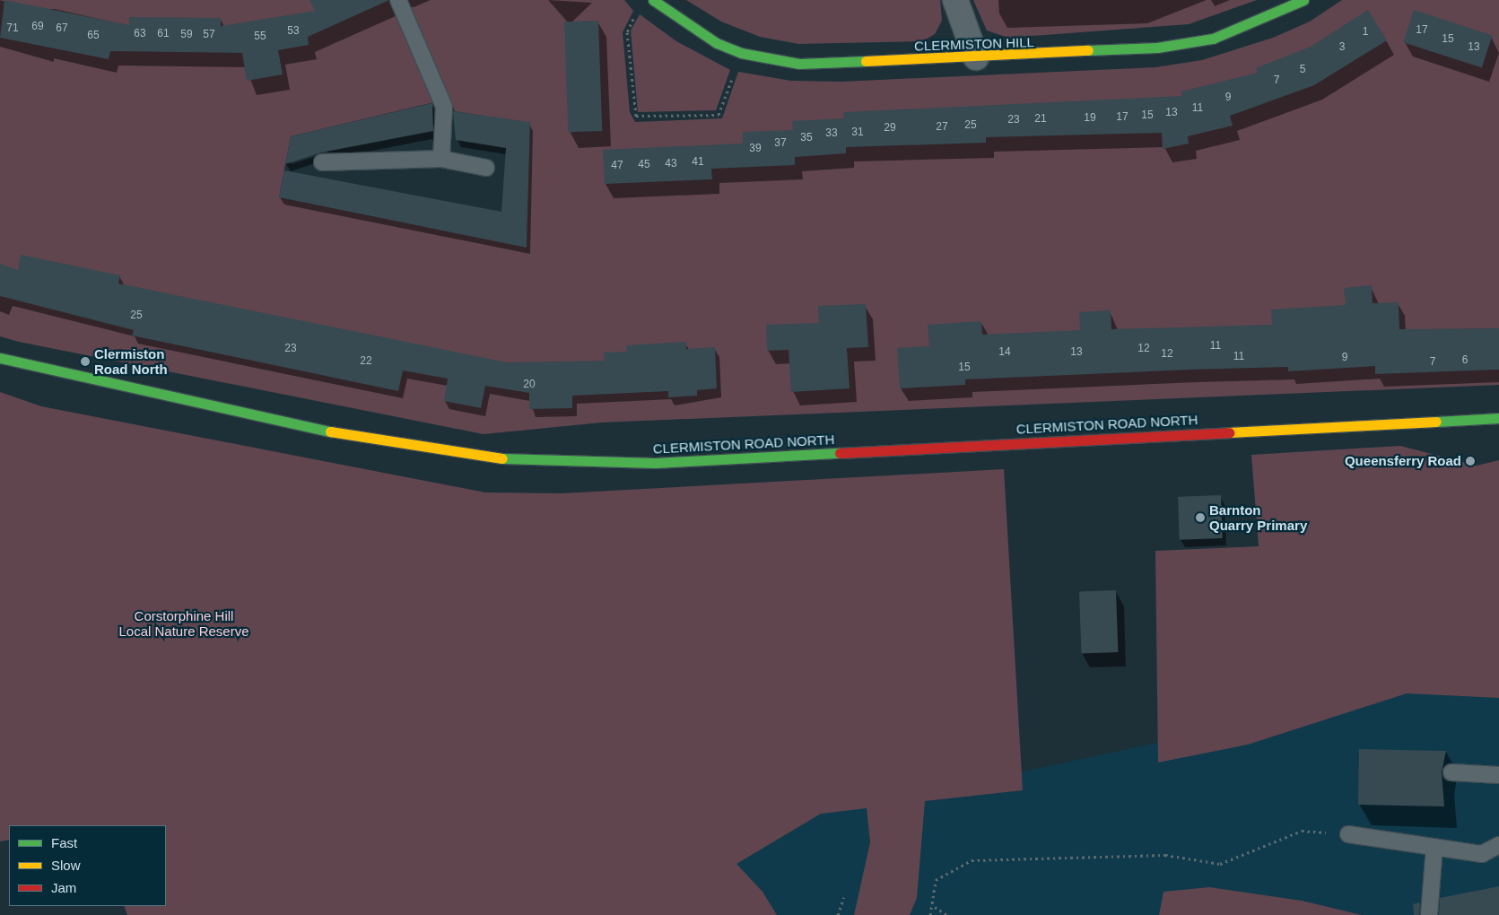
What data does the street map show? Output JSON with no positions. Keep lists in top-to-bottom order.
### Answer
{
  "streets": {
    "street": ["CLERMISTON HILL", "CLERMISTON ROAD NORTH"]
  },
  "parks": ["Corstorphine Hill Local Nature Reserve"],
  "places": ["Clermiston Road North", "Queensferry Road", "Barnton Quarry Primary"],
  "house_numbers": [
    "69",
    "71",
    "67",
    "17",
    "53",
    "1",
    "63",
    "61",
    "59",
    "57",
    "65",
    "55",
    "15",
    "3",
    "13",
    "5",
    "7",
    "9",
    "11",
    "13",
    "15",
    "17",
    "19",
    "21",
    "23",
    "25",
    "27",
    "29",
    "31",
    "33",
    "35",
    "37",
    "39",
    "41",
    "43",
    "45",
    "47",
    "25",
    "11",
    "23",
    "12",
    "14",
    "13",
    "12",
    "11",
    "9",
    "6",
    "22",
    "7",
    "15",
    "20"
  ],
  "legend": ["Fast", "Slow", "Jam"]
}
